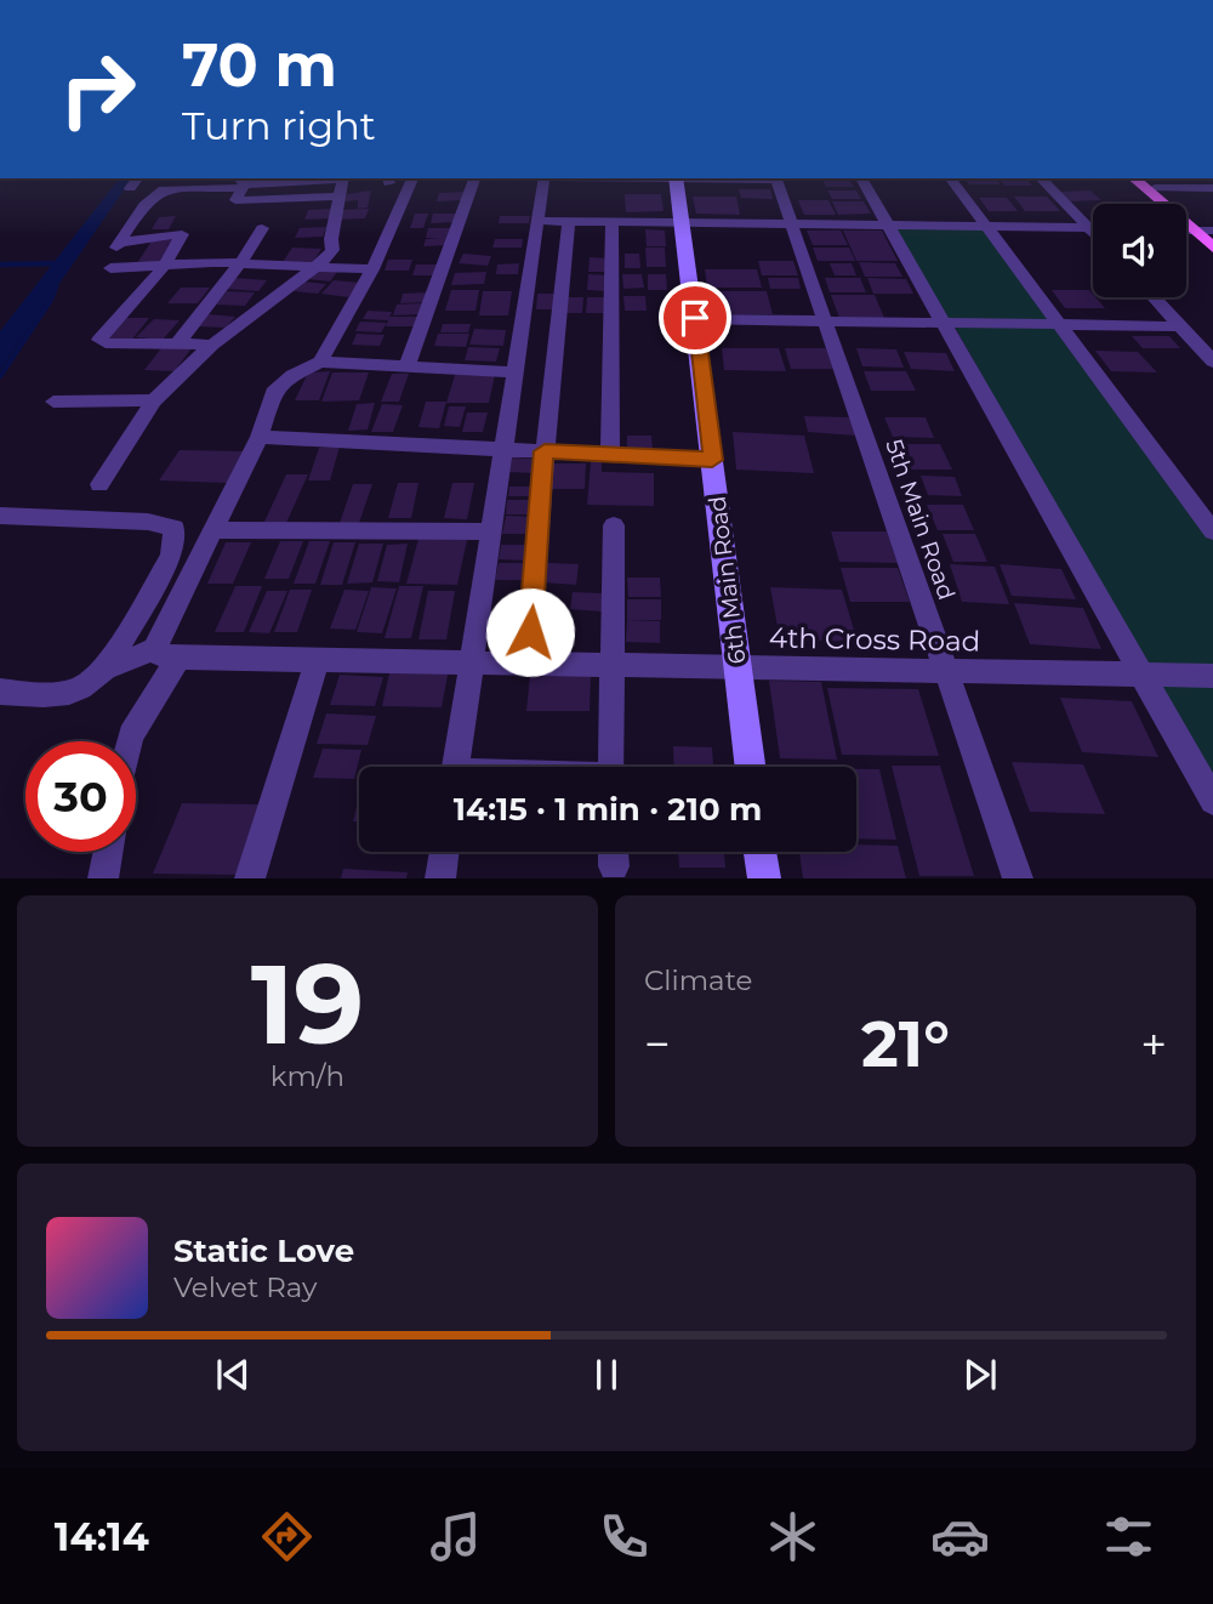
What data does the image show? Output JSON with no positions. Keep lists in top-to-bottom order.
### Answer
{
  "streets": {
    "street": ["5th Main Road", "6th Main Road", "4th Cross Road"]
  },
  "crossings": [
    ["5th Main Road", "4th Cross Road"],
    ["6th Main Road", "4th Cross Road"]
  ],
  "page": {
    "turn": ["70 m", "Turn right"],
    "limit": "30",
    "trip": "14:15 · 1 min · 210 m",
    "tile": [
      ["19", "km/h"],
      "Climate"
    ],
    "heat": ["−", "21°", "+"],
    "song": ["Static Love", "Velvet Ray"],
    "tabs": "14:14"
  }
}
